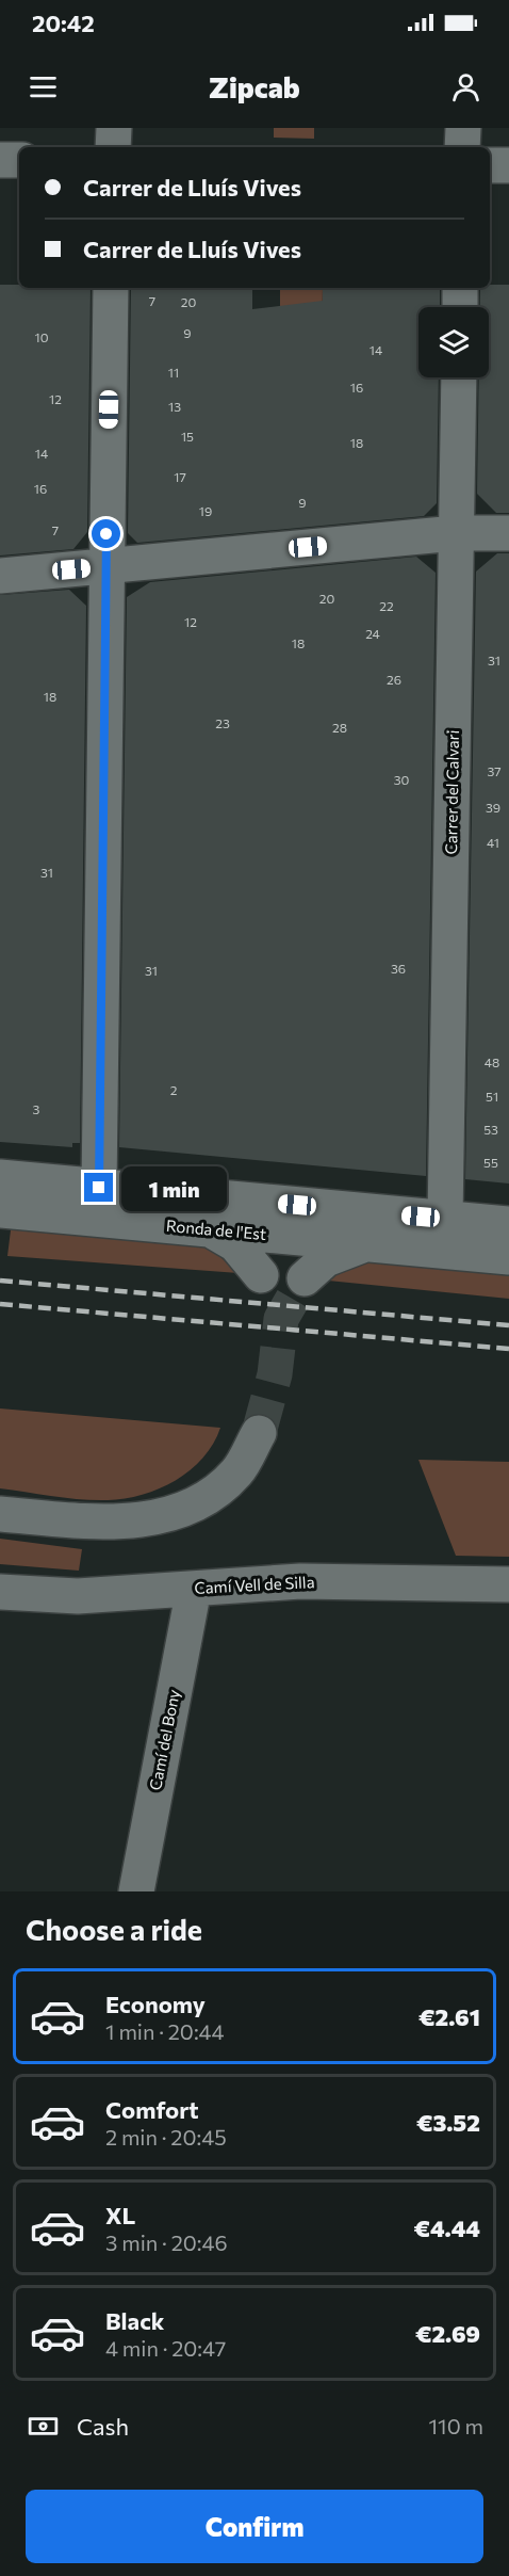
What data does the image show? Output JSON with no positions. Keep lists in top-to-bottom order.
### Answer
{
  "streets": {
    "street": [
      "Carrer del Calvari",
      "Ronda de l'Est",
      "Camí Vell de Silla",
      "Camí del Bony"
    ]
  },
  "crossings": [
    ["Carrer del Calvari", "Ronda de l'Est"],
    ["Camí Vell de Silla", "Camí del Bony"]
  ],
  "house_numbers": [
    "7",
    "20",
    "9",
    "10",
    "14",
    "11",
    "16",
    "12",
    "13",
    "15",
    "18",
    "14",
    "17",
    "16",
    "9",
    "19",
    "7",
    "20",
    "22",
    "12",
    "24",
    "18",
    "31",
    "26",
    "18",
    "23",
    "28",
    "37",
    "30",
    "39",
    "41",
    "31",
    "36",
    "31",
    "48",
    "2",
    "51",
    "3",
    "53",
    "55"
  ],
  "page": {
    "status": "20:42",
    "header": "Zipcab",
    "banner": ["Carrer de Lluís Vives", "Carrer de Lluís Vives"],
    "bubble": "1 min",
    "heading": "Choose a ride",
    "list": [
      {
        "name": "Economy",
        "note": "1 min · 20:44",
        "value": "€2.61"
      },
      {
        "name": "Comfort",
        "note": "2 min · 20:45",
        "value": "€3.52"
      },
      {
        "name": "XL",
        "note": "3 min · 20:46",
        "value": "€4.44"
      },
      {
        "name": "Black",
        "note": "4 min · 20:47",
        "value": "€2.69"
      }
    ],
    "pay": ["Cash", "110 m"],
    "buttons": "Confirm"
  }
}
